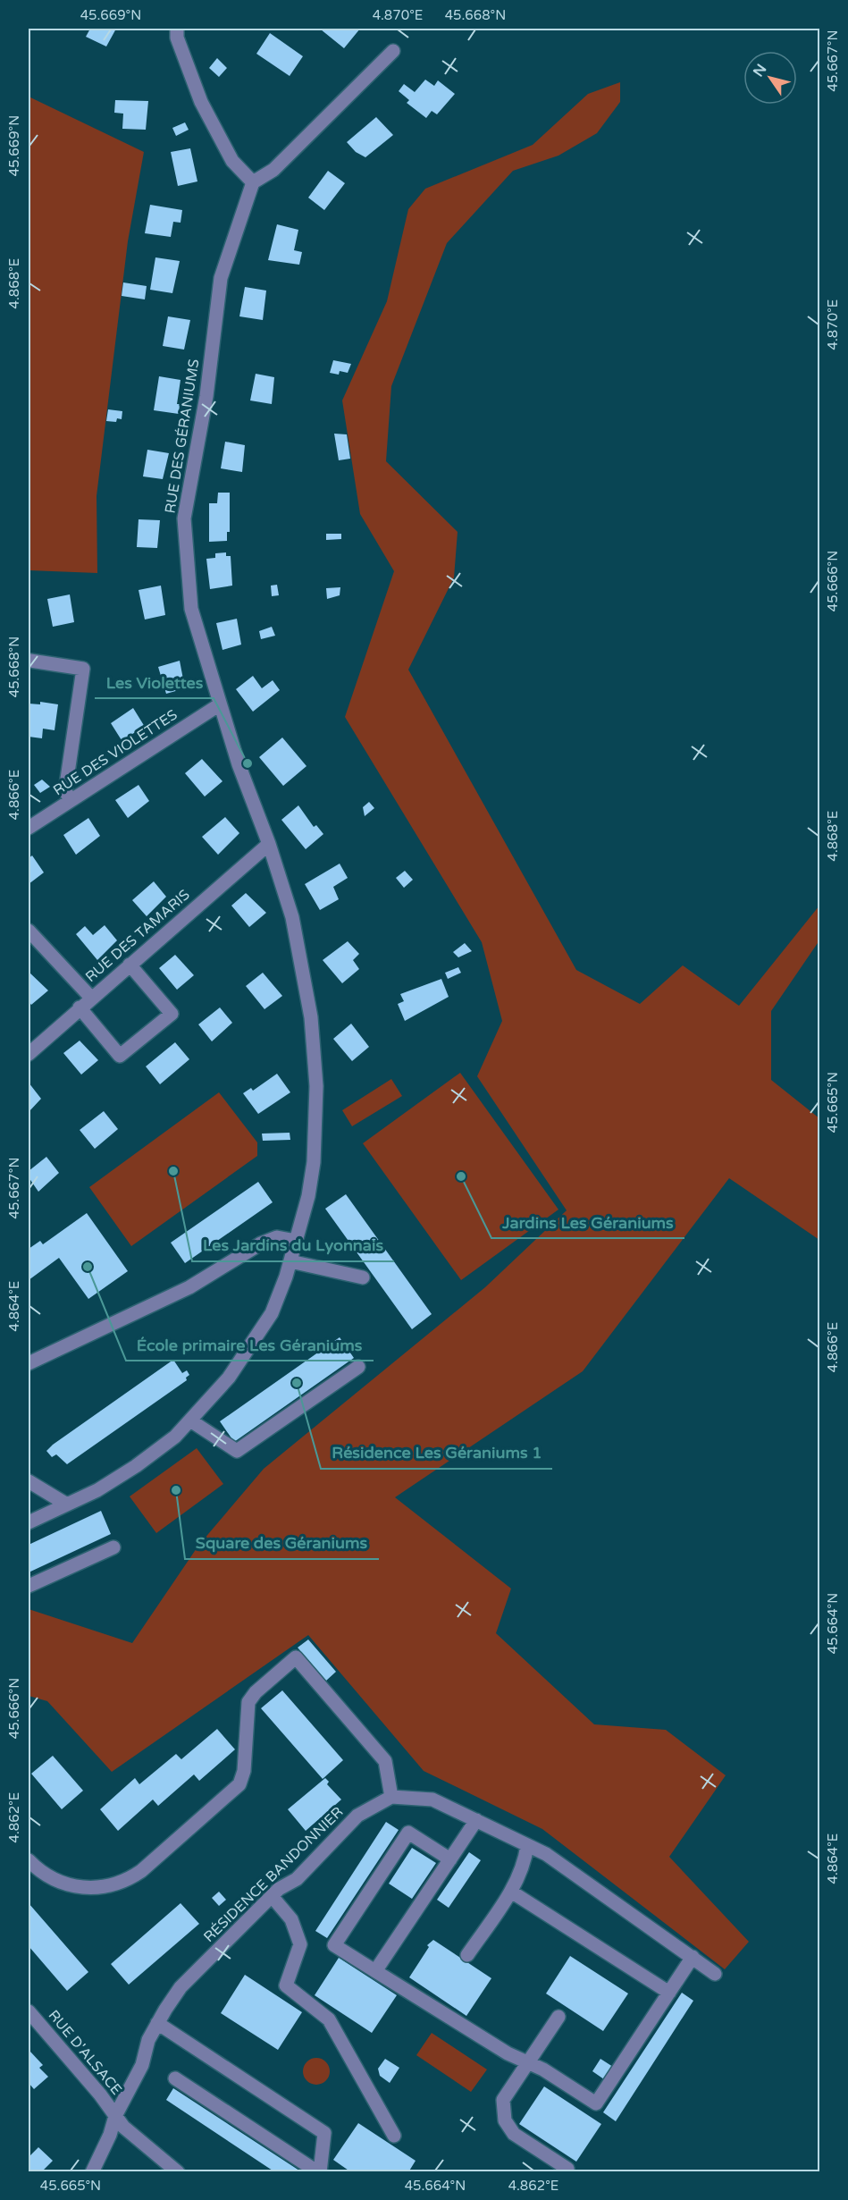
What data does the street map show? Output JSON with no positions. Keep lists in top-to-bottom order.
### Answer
{
  "streets": {
    "street": [
      "RUE DES GÉRANIUMS",
      "RUE DES VIOLETTES",
      "RUE DES TAMARIS",
      "RÉSIDENCE BANDONNIER",
      "RUE D'ALSACE"
    ]
  },
  "crossings": [
    ["RUE DES GÉRANIUMS", "RUE DES VIOLETTES"],
    ["RUE DES GÉRANIUMS", "RUE DES TAMARIS"],
    ["RÉSIDENCE BANDONNIER", "RUE D'ALSACE"]
  ],
  "places": [
    "Les Violettes",
    "Les Jardins du Lyonnais",
    "Jardins Les Géraniums",
    "École primaire Les Géraniums",
    "Résidence Les Géraniums 1",
    "Square des Géraniums"
  ],
  "north": "top left",
  "coordinates": [
    "45.669°N",
    "4.870°E",
    "45.668°N",
    "45.667°N",
    "4.868°E",
    "45.666°N",
    "4.866°E",
    "45.665°N",
    "4.864°E",
    "45.664°N",
    "4.862°E"
  ]
}
